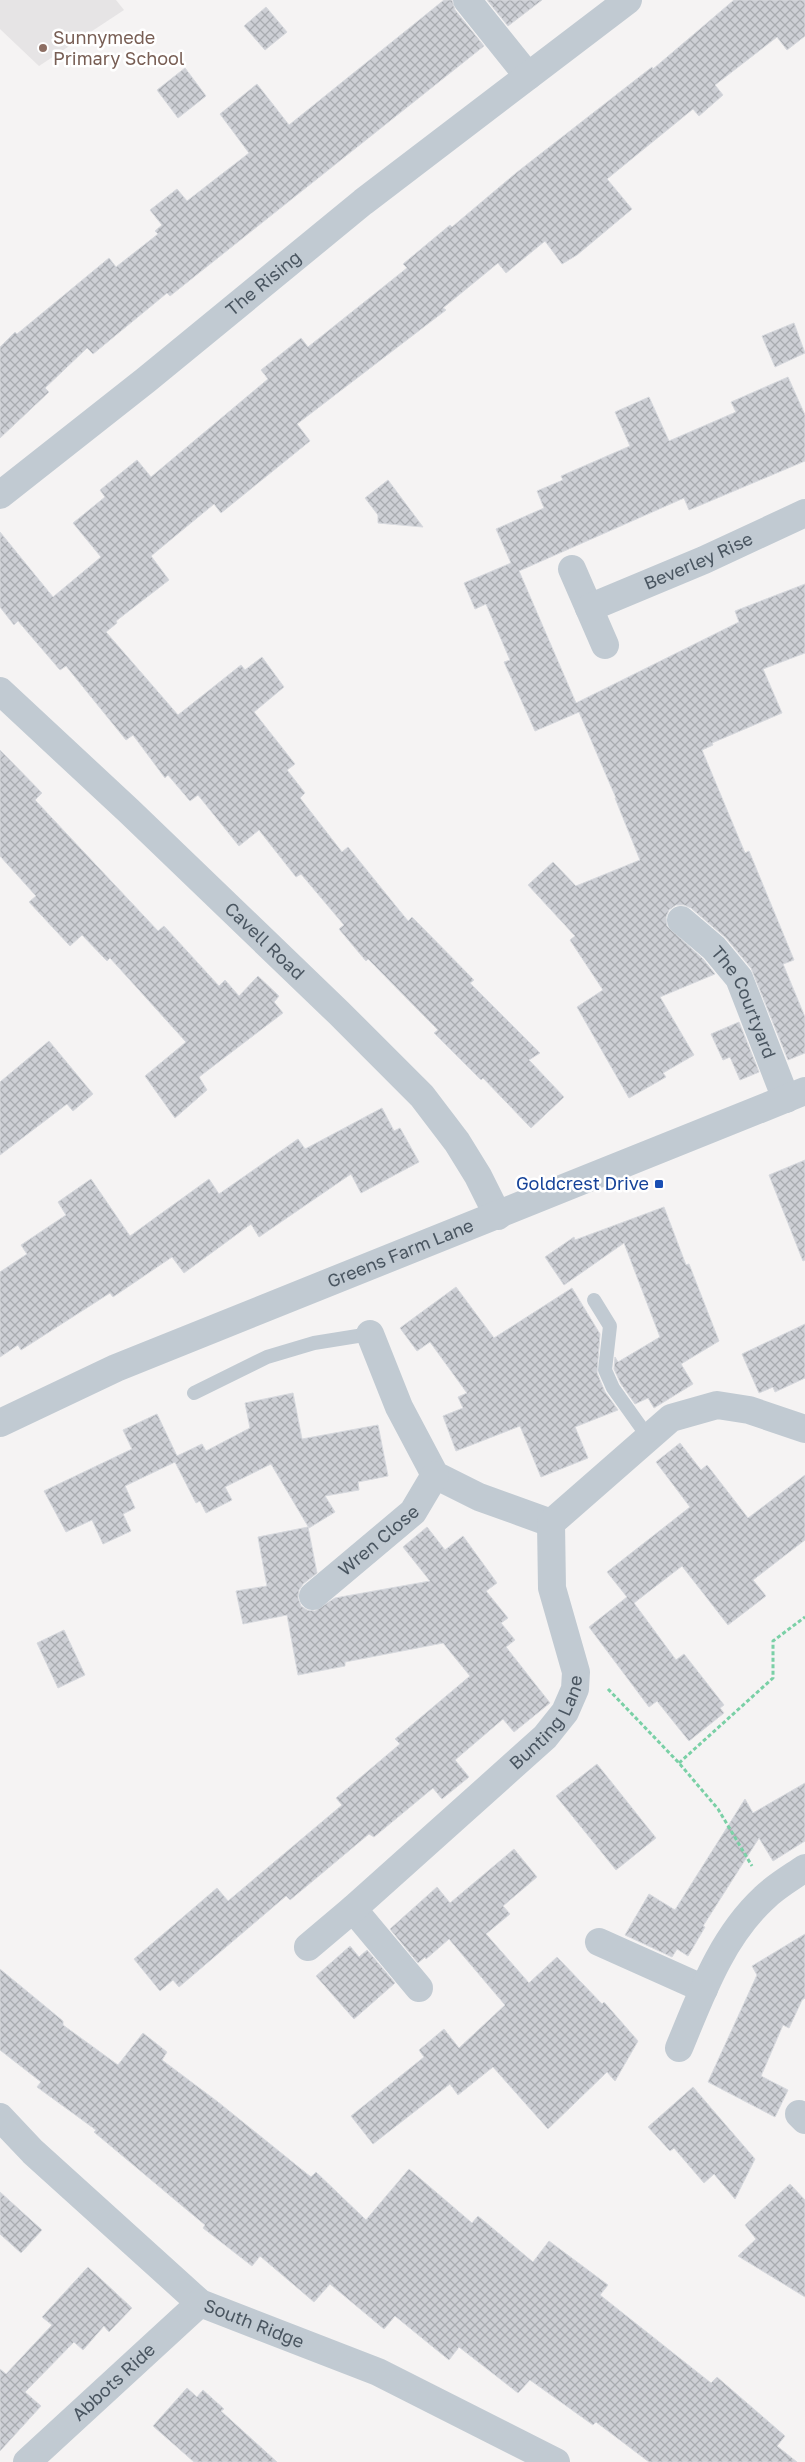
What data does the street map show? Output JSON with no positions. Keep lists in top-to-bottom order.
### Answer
{
  "streets": {
    "street": [
      "The Rising",
      "Beverley Rise",
      "Cavell Road",
      "The Courtyard",
      "Greens Farm Lane",
      "Wren Close",
      "Bunting Lane",
      "South Ridge",
      "Abbots Ride"
    ]
  },
  "crossings": [
    ["Cavell Road", "Greens Farm Lane"],
    ["The Courtyard", "Greens Farm Lane"],
    ["South Ridge", "Abbots Ride"]
  ],
  "places": {
    "other": ["Sunnymede Primary School"],
    "transit": ["Goldcrest Drive"]
  }
}
